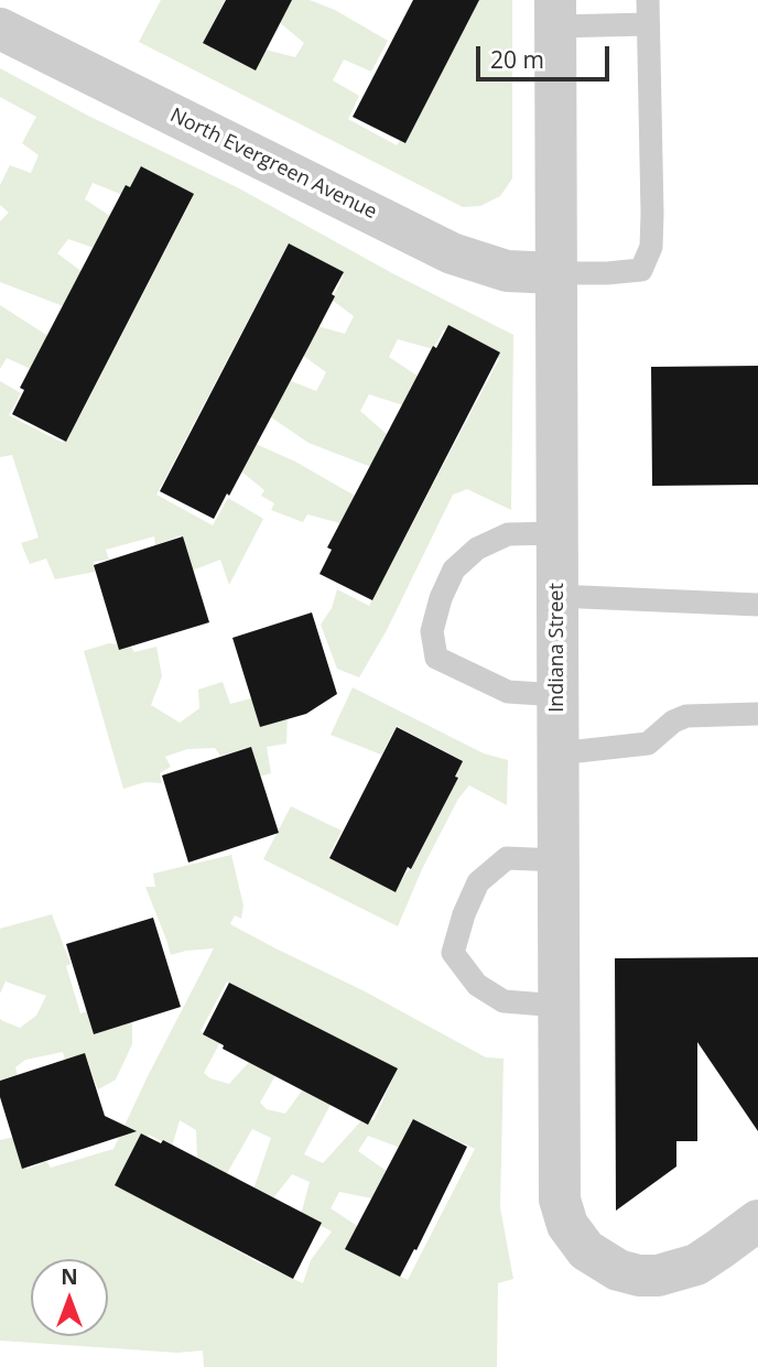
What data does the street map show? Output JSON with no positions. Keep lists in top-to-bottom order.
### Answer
{
  "streets": {
    "street": ["North Evergreen Avenue", "Indiana Street"]
  },
  "crossings": [
    ["North Evergreen Avenue", "Indiana Street"]
  ],
  "scale_bar": "20 m",
  "north": "top"
}
